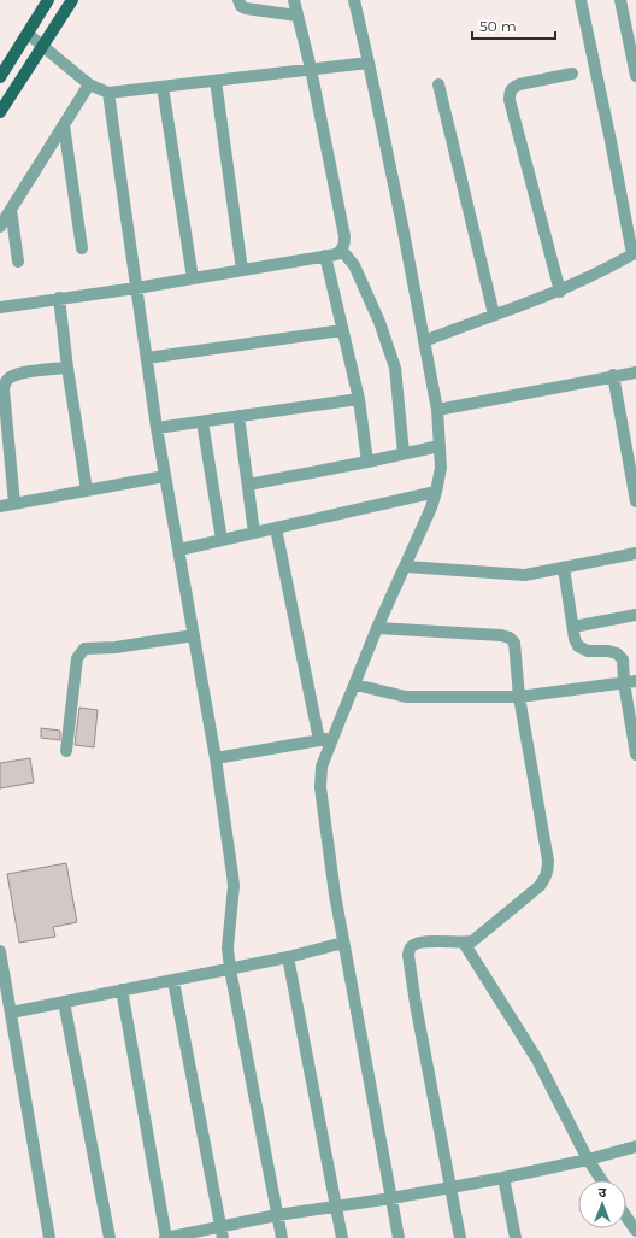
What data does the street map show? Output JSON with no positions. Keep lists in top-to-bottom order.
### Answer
{
  "scale_bar": "50 m",
  "north": "top"
}
